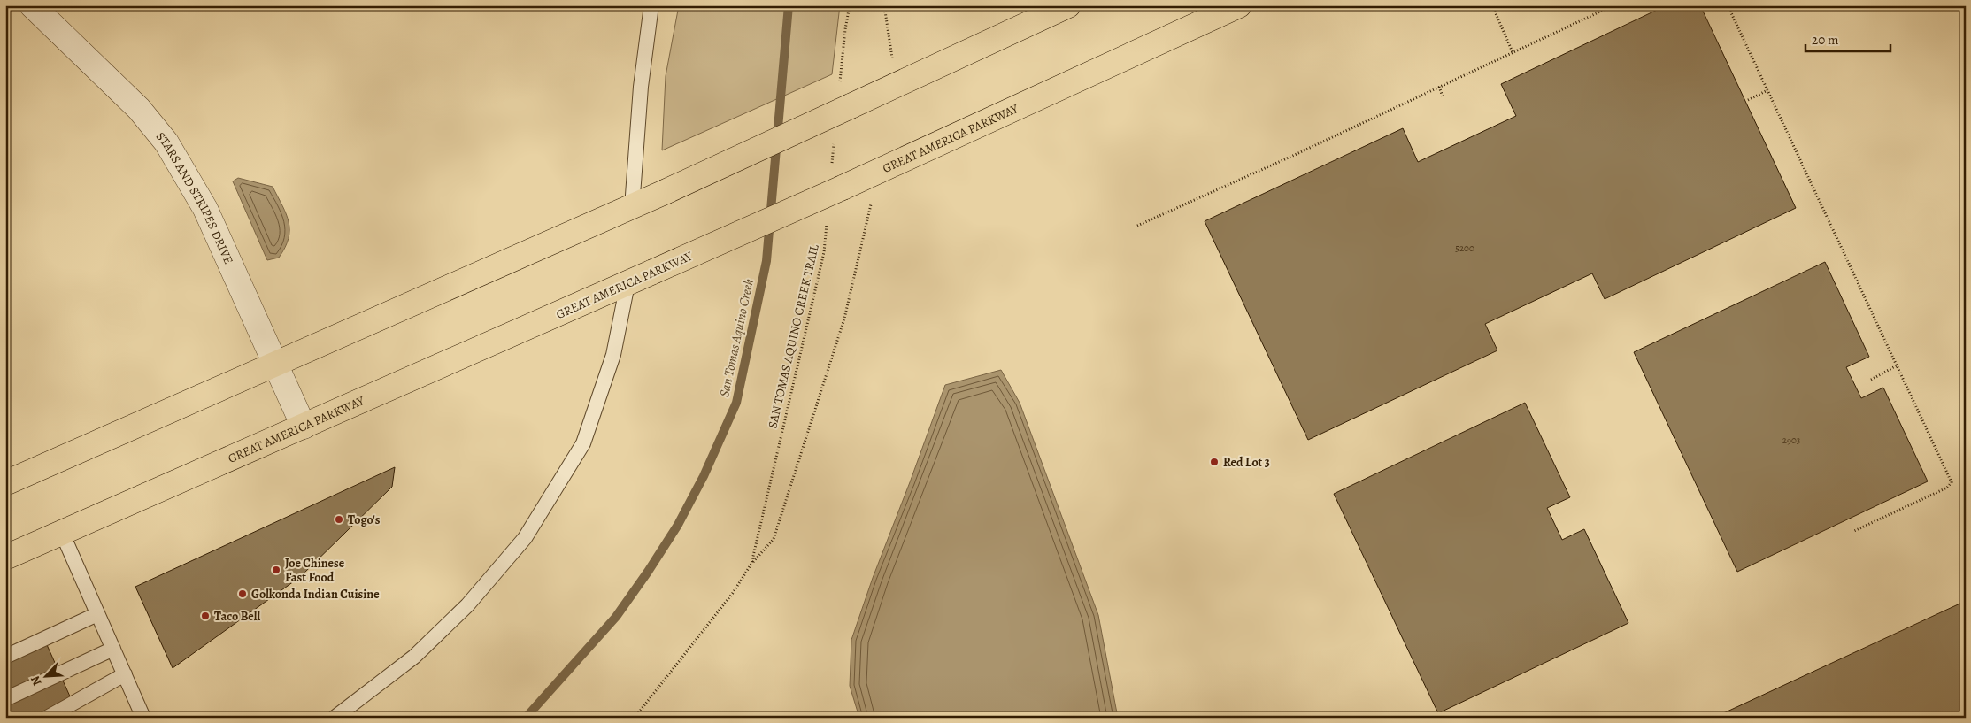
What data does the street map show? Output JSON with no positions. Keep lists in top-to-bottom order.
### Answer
{
  "streets": {
    "main road": ["GREAT AMERICA PARKWAY"],
    "street": ["STARS AND STRIPES DRIVE"],
    "path": ["SAN TOMAS AQUINO CREEK TRAIL"]
  },
  "crossings": [
    ["GREAT AMERICA PARKWAY", "STARS AND STRIPES DRIVE"],
    ["GREAT AMERICA PARKWAY", "SAN TOMAS AQUINO CREEK TRAIL"]
  ],
  "water": ["San Tomas Aquino Creek"],
  "places": [
    "Red Lot 3",
    "Togo's",
    "Joe Chinese Fast Food",
    "Golkonda Indian Cuisine",
    "Taco Bell"
  ],
  "house_numbers": ["5200", "2903"],
  "scale_bar": "20 m",
  "north": "bottom left"
}
